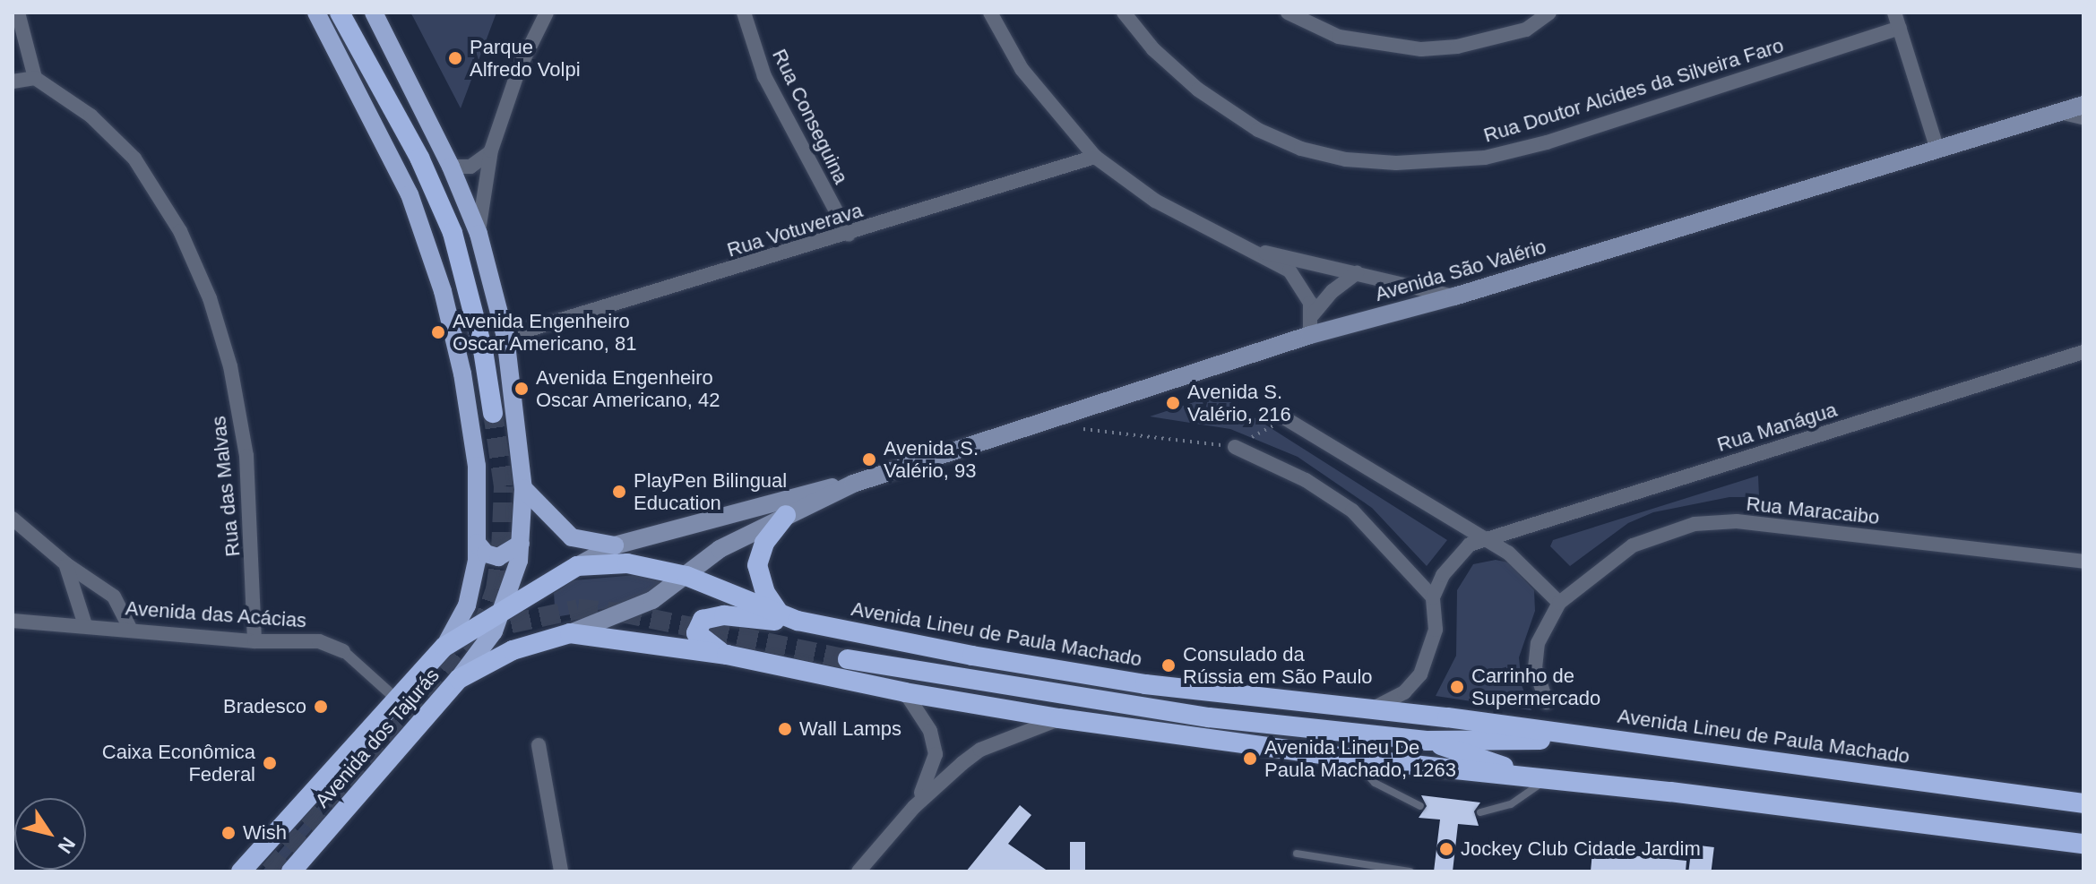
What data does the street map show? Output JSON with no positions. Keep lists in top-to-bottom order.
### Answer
{
  "streets": {
    "highway": ["Avenida Lineu de Paula Machado", "Avenida dos Tajurás"],
    "main road": ["Avenida São Valério"],
    "street": [
      "Rua Doutor Alcides da Silveira Faro",
      "Rua Conseguina",
      "Rua Votuverava",
      "Rua Manágua",
      "Rua das Malvas",
      "Rua Maracaibo",
      "Avenida das Acácias"
    ]
  },
  "crossings": [
    ["Rua Conseguina", "Rua Votuverava"],
    ["Rua Votuverava", "Avenida dos Tajurás"],
    ["Avenida São Valério", "Avenida Lineu de Paula Machado"],
    ["Rua das Malvas", "Avenida das Acácias"],
    ["Avenida das Acácias", "Avenida dos Tajurás"],
    ["Avenida Lineu de Paula Machado", "Avenida dos Tajurás"]
  ],
  "places": [
    "Parque Alfredo Volpi",
    "Avenida Engenheiro Oscar Americano, 81",
    "Avenida Engenheiro Oscar Americano, 42",
    "Avenida S. Valério, 216",
    "Avenida S. Valério, 93",
    "PlayPen Bilingual Education",
    "Consulado da Rússia em São Paulo",
    "Carrinho de Supermercado",
    "Bradesco",
    "Wall Lamps",
    "Avenida Lineu De Paula Machado, 1263",
    "Caixa Econômica Federal",
    "Wish",
    "Jockey Club Cidade Jardim"
  ],
  "north": "bottom right"
}
